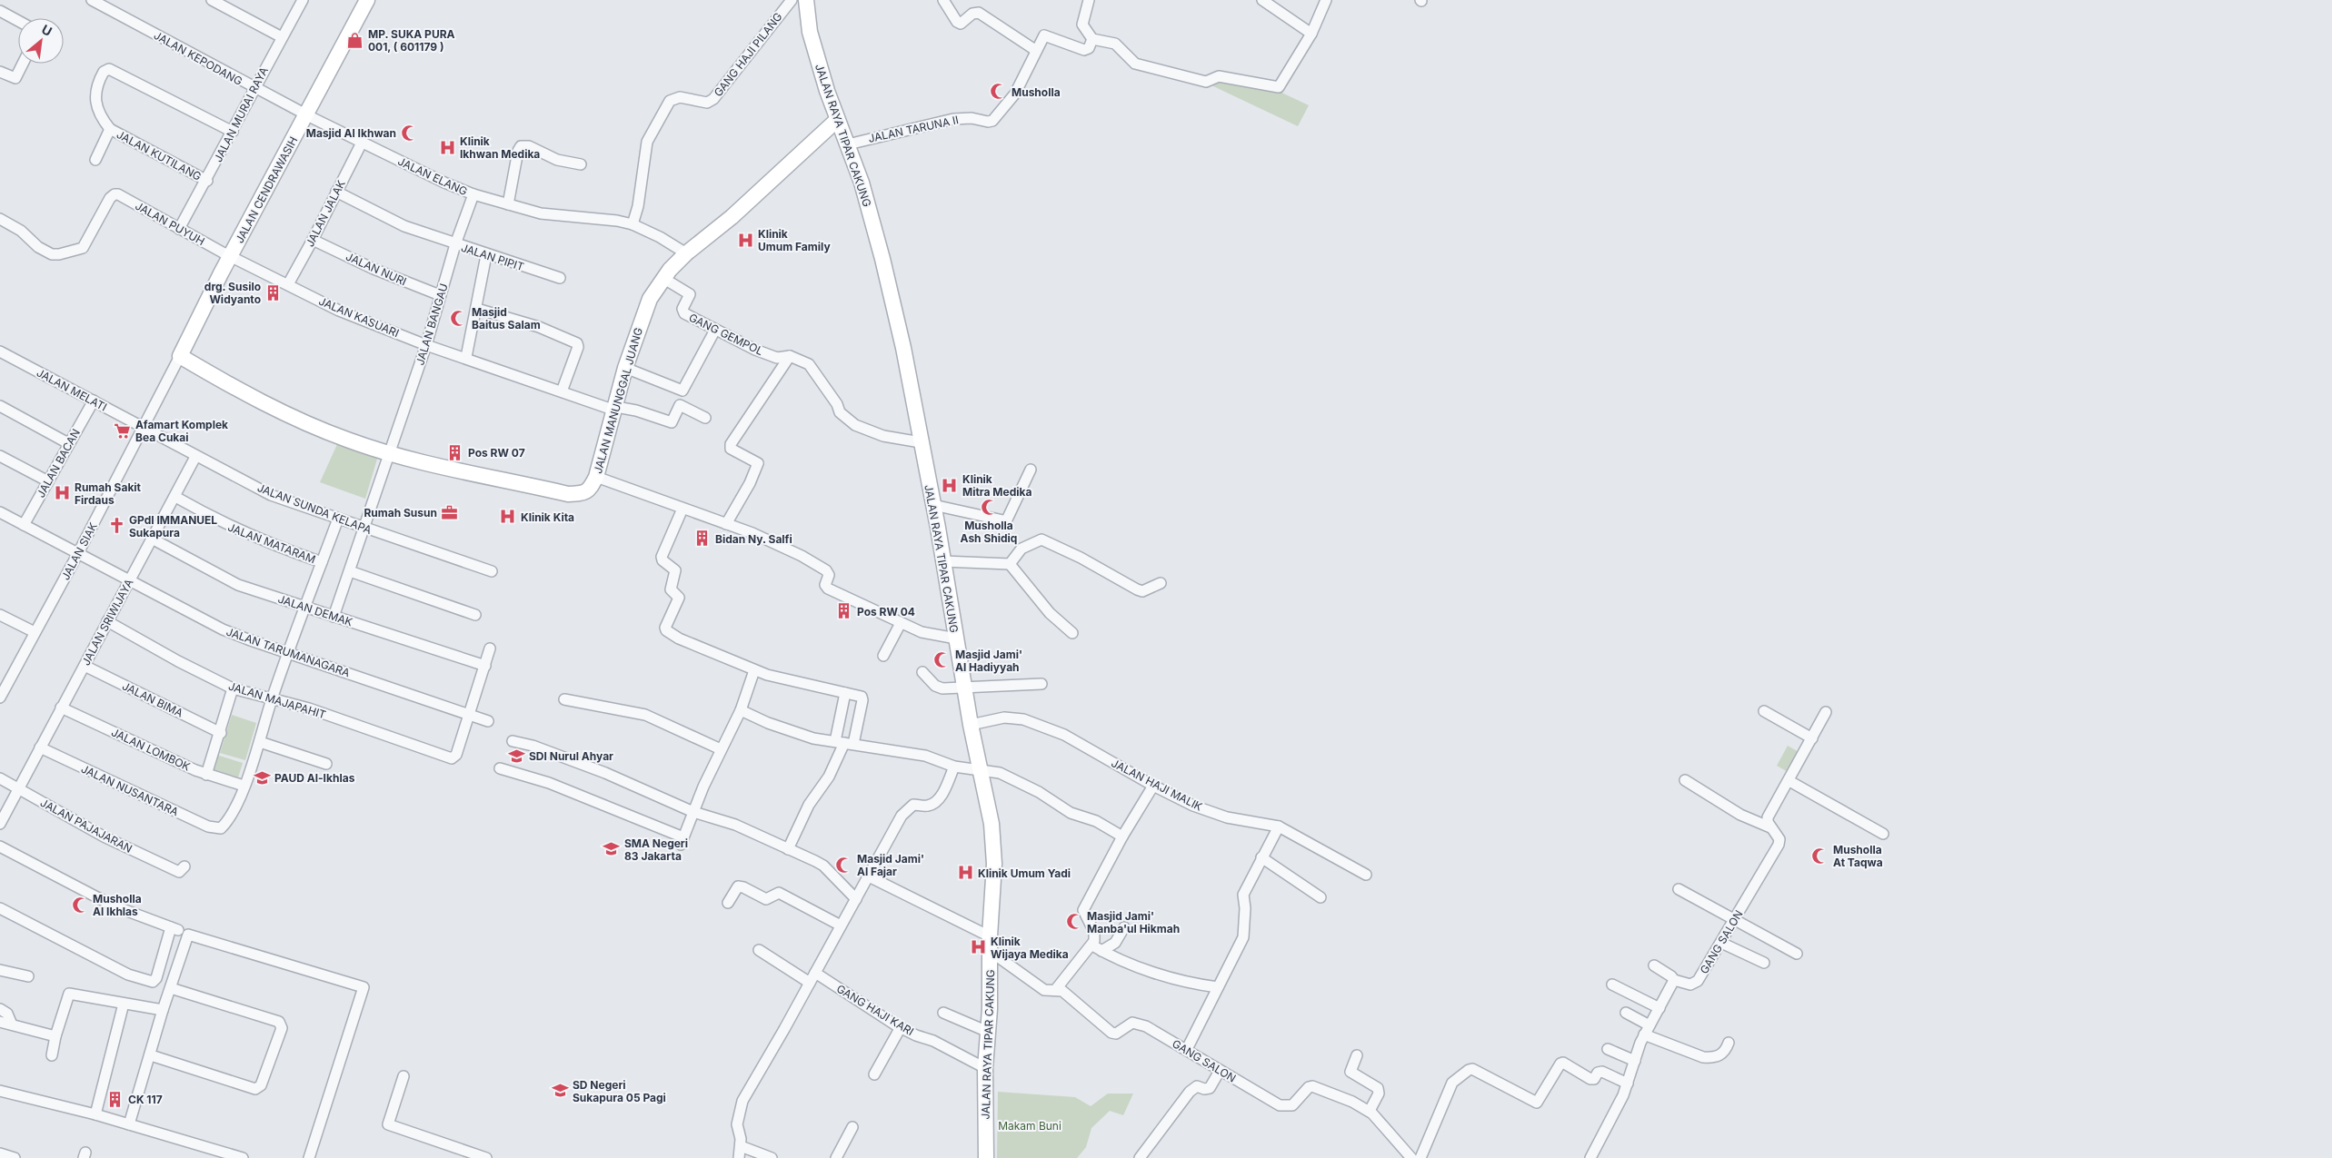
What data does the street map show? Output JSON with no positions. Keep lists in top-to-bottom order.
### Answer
{
  "streets": {
    "street": [
      "GANG HAJI PILANG",
      "JALAN KEPODANG",
      "JALAN MURAI RAYA",
      "JALAN TARUNA II",
      "JALAN RAYA TIPAR CAKUNG",
      "JALAN KUTILANG",
      "JALAN ELANG",
      "JALAN CENDRAWASIH",
      "JALAN JALAK",
      "JALAN PUYUH",
      "JALAN PIPIT",
      "JALAN NURI",
      "JALAN KASUARI",
      "JALAN BANGAU",
      "GANG GEMPOL",
      "JALAN MELATI",
      "JALAN MANUNGGAL JUANG",
      "JALAN BACAN",
      "JALAN SUNDA KELAPA",
      "JALAN MATARAM",
      "JALAN SIAK",
      "JALAN DEMAK",
      "JALAN SRIWIJAYA",
      "JALAN TARUMANAGARA",
      "JALAN BIMA",
      "JALAN MAJAPAHIT",
      "JALAN LOMBOK",
      "JALAN HAJI MALIK",
      "JALAN NUSANTARA",
      "JALAN PAJAJARAN",
      "GANG SALON",
      "GANG HAJI KARI"
    ]
  },
  "crossings": [
    ["GANG HAJI PILANG", "JALAN ELANG"],
    ["JALAN KEPODANG", "JALAN MURAI RAYA"],
    ["JALAN KEPODANG", "JALAN ELANG"],
    ["JALAN KEPODANG", "JALAN CENDRAWASIH"],
    ["JALAN MURAI RAYA", "JALAN KUTILANG"],
    ["JALAN MURAI RAYA", "JALAN PUYUH"],
    ["JALAN TARUNA II", "JALAN RAYA TIPAR CAKUNG"],
    ["JALAN RAYA TIPAR CAKUNG", "GANG GEMPOL"],
    ["JALAN RAYA TIPAR CAKUNG", "JALAN MANUNGGAL JUANG"],
    ["JALAN RAYA TIPAR CAKUNG", "JALAN HAJI MALIK"],
    ["JALAN RAYA TIPAR CAKUNG", "GANG SALON"],
    ["JALAN RAYA TIPAR CAKUNG", "GANG HAJI KARI"],
    ["JALAN ELANG", "JALAN CENDRAWASIH"],
    ["JALAN ELANG", "JALAN JALAK"],
    ["JALAN ELANG", "JALAN BANGAU"],
    ["JALAN ELANG", "JALAN MANUNGGAL JUANG"],
    ["JALAN CENDRAWASIH", "JALAN PUYUH"],
    ["JALAN CENDRAWASIH", "JALAN KASUARI"],
    ["JALAN CENDRAWASIH", "JALAN MANUNGGAL JUANG"],
    ["JALAN CENDRAWASIH", "JALAN SIAK"],
    ["JALAN JALAK", "JALAN PIPIT"],
    ["JALAN JALAK", "JALAN NURI"],
    ["JALAN JALAK", "JALAN KASUARI"],
    ["JALAN PUYUH", "JALAN KASUARI"],
    ["JALAN PIPIT", "JALAN BANGAU"],
    ["JALAN NURI", "JALAN BANGAU"],
    ["JALAN KASUARI", "JALAN BANGAU"],
    ["JALAN KASUARI", "JALAN MANUNGGAL JUANG"],
    ["JALAN BANGAU", "JALAN MANUNGGAL JUANG"],
    ["JALAN BANGAU", "JALAN SUNDA KELAPA"],
    ["JALAN BANGAU", "JALAN DEMAK"],
    ["GANG GEMPOL", "JALAN MANUNGGAL JUANG"],
    ["JALAN MELATI", "JALAN BACAN"],
    ["JALAN MELATI", "JALAN SUNDA KELAPA"],
    ["JALAN MELATI", "JALAN SIAK"],
    ["JALAN MANUNGGAL JUANG", "JALAN SIAK"],
    ["JALAN BACAN", "JALAN TARUMANAGARA"],
    ["JALAN SUNDA KELAPA", "JALAN SIAK"],
    ["JALAN SUNDA KELAPA", "JALAN SRIWIJAYA"],
    ["JALAN MATARAM", "JALAN SRIWIJAYA"],
    ["JALAN SIAK", "JALAN TARUMANAGARA"],
    ["JALAN DEMAK", "JALAN SRIWIJAYA"],
    ["JALAN SRIWIJAYA", "JALAN TARUMANAGARA"],
    ["JALAN SRIWIJAYA", "JALAN BIMA"],
    ["JALAN SRIWIJAYA", "JALAN MAJAPAHIT"],
    ["JALAN SRIWIJAYA", "JALAN LOMBOK"],
    ["JALAN SRIWIJAYA", "JALAN NUSANTARA"],
    ["JALAN SRIWIJAYA", "JALAN PAJAJARAN"],
    ["JALAN TARUMANAGARA", "JALAN MAJAPAHIT"],
    ["JALAN LOMBOK", "JALAN NUSANTARA"]
  ],
  "parks": ["Makam Buni"],
  "places": {
    "shop": ["MP. SUKA PURA 001, ( 601179 )"],
    "mosque": [
      "Musholla",
      "Masjid Al Ikhwan",
      "Masjid Baitus Salam",
      "Musholla Ash Shidiq",
      "Masjid Jami' Al Hadiyyah",
      "Musholla At Taqwa",
      "Masjid Jami' Al Fajar",
      "Musholla Al Ikhlas",
      "Masjid Jami' Manba'ul Hikmah"
    ],
    "hospital": [
      "Klinik Ikhwan Medika",
      "Klinik Umum Family",
      "Klinik Mitra Medika",
      "Rumah Sakit Firdaus",
      "Klinik Kita",
      "Klinik Umum Yadi",
      "Klinik Wijaya Medika"
    ],
    "building": [
      "drg. Susilo Widyanto",
      "Pos RW 07",
      "Bidan Ny. Salfi",
      "Pos RW 04",
      "CK 117"
    ],
    "supermarket": ["Afamart Komplek Bea Cukai"],
    "office": ["Rumah Susun"],
    "church": ["GPdI IMMANUEL Sukapura"],
    "school or university": [
      "SDI Nurul Ahyar",
      "PAUD Al-Ikhlas",
      "SMA Negeri 83 Jakarta",
      "SD Negeri Sukapura 05 Pagi"
    ]
  },
  "north": "top right"
}
